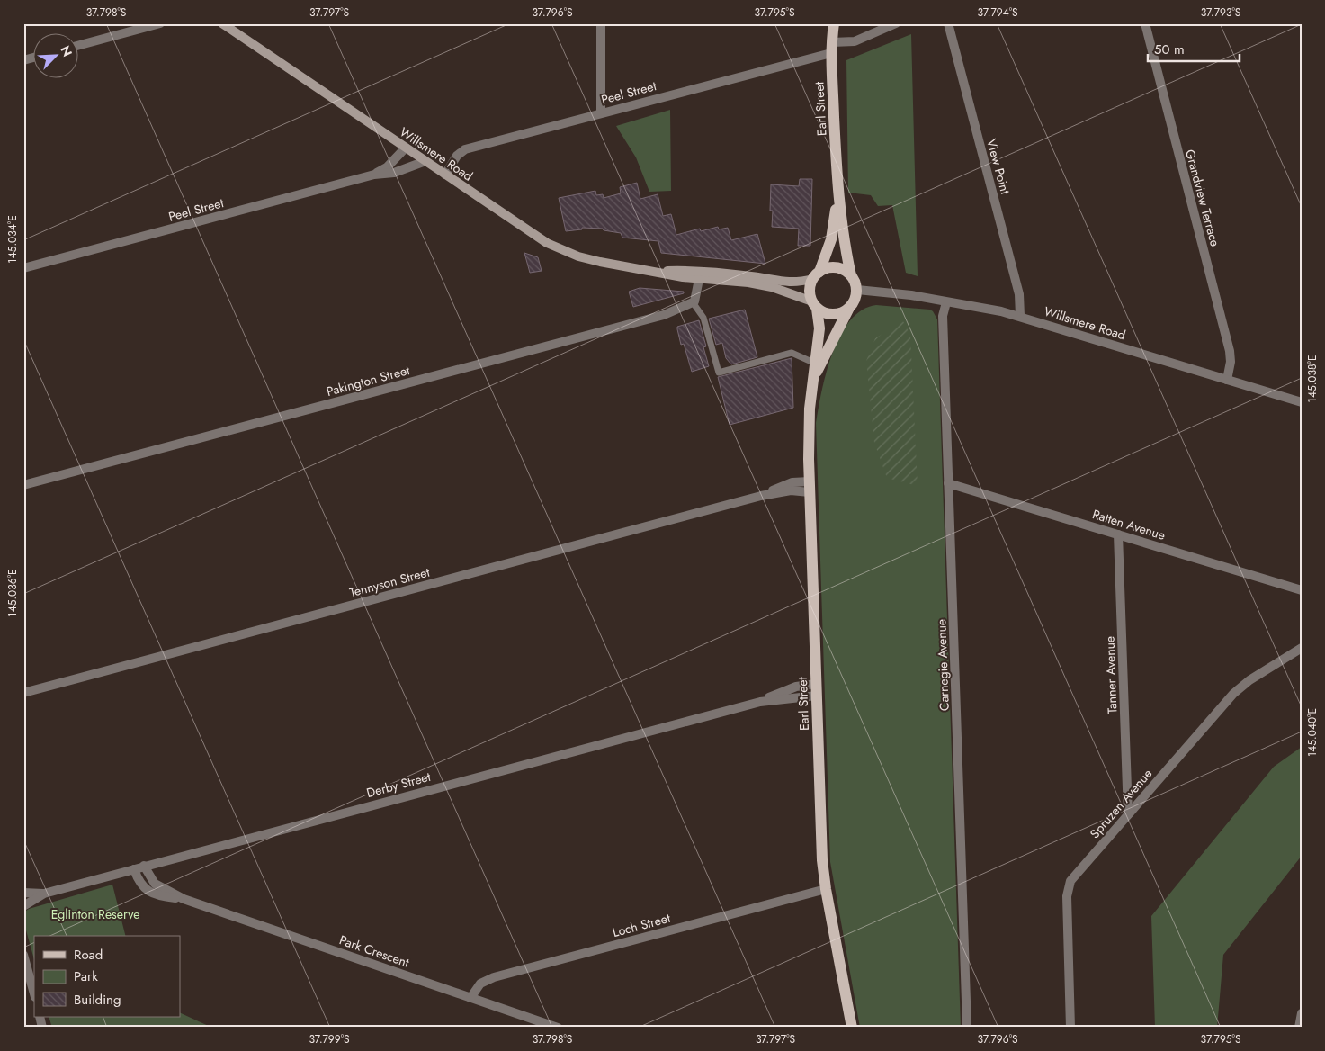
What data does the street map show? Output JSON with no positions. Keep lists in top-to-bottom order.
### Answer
{
  "streets": {
    "main road": ["Earl Street", "Willsmere Road"],
    "street": [
      "Peel Street",
      "View Point",
      "Grandview Terrace",
      "Pakington Street",
      "Ratten Avenue",
      "Tennyson Street",
      "Carnegie Avenue",
      "Tanner Avenue",
      "Derby Street",
      "Spruzen Avenue",
      "Loch Street",
      "Park Crescent"
    ]
  },
  "crossings": [
    ["Peel Street", "Earl Street"],
    ["Peel Street", "Willsmere Road"],
    ["Earl Street", "Willsmere Road"],
    ["Earl Street", "Tennyson Street"],
    ["Earl Street", "Derby Street"],
    ["Earl Street", "Loch Street"],
    ["Willsmere Road", "View Point"],
    ["Willsmere Road", "Grandview Terrace"],
    ["Willsmere Road", "Carnegie Avenue"],
    ["Ratten Avenue", "Carnegie Avenue"],
    ["Ratten Avenue", "Tanner Avenue"],
    ["Tanner Avenue", "Spruzen Avenue"],
    ["Derby Street", "Park Crescent"],
    ["Loch Street", "Park Crescent"]
  ],
  "parks": ["Eglinton Reserve"],
  "legend": ["Road", "Park", "Building"],
  "scale_bar": "50 m",
  "north": "top right",
  "coordinates": [
    "37.798°S",
    "37.797°S",
    "37.796°S",
    "37.795°S",
    "37.794°S",
    "37.793°S",
    "145.034°E",
    "145.038°E",
    "145.036°E",
    "145.040°E",
    "37.799°S"
  ]
}
